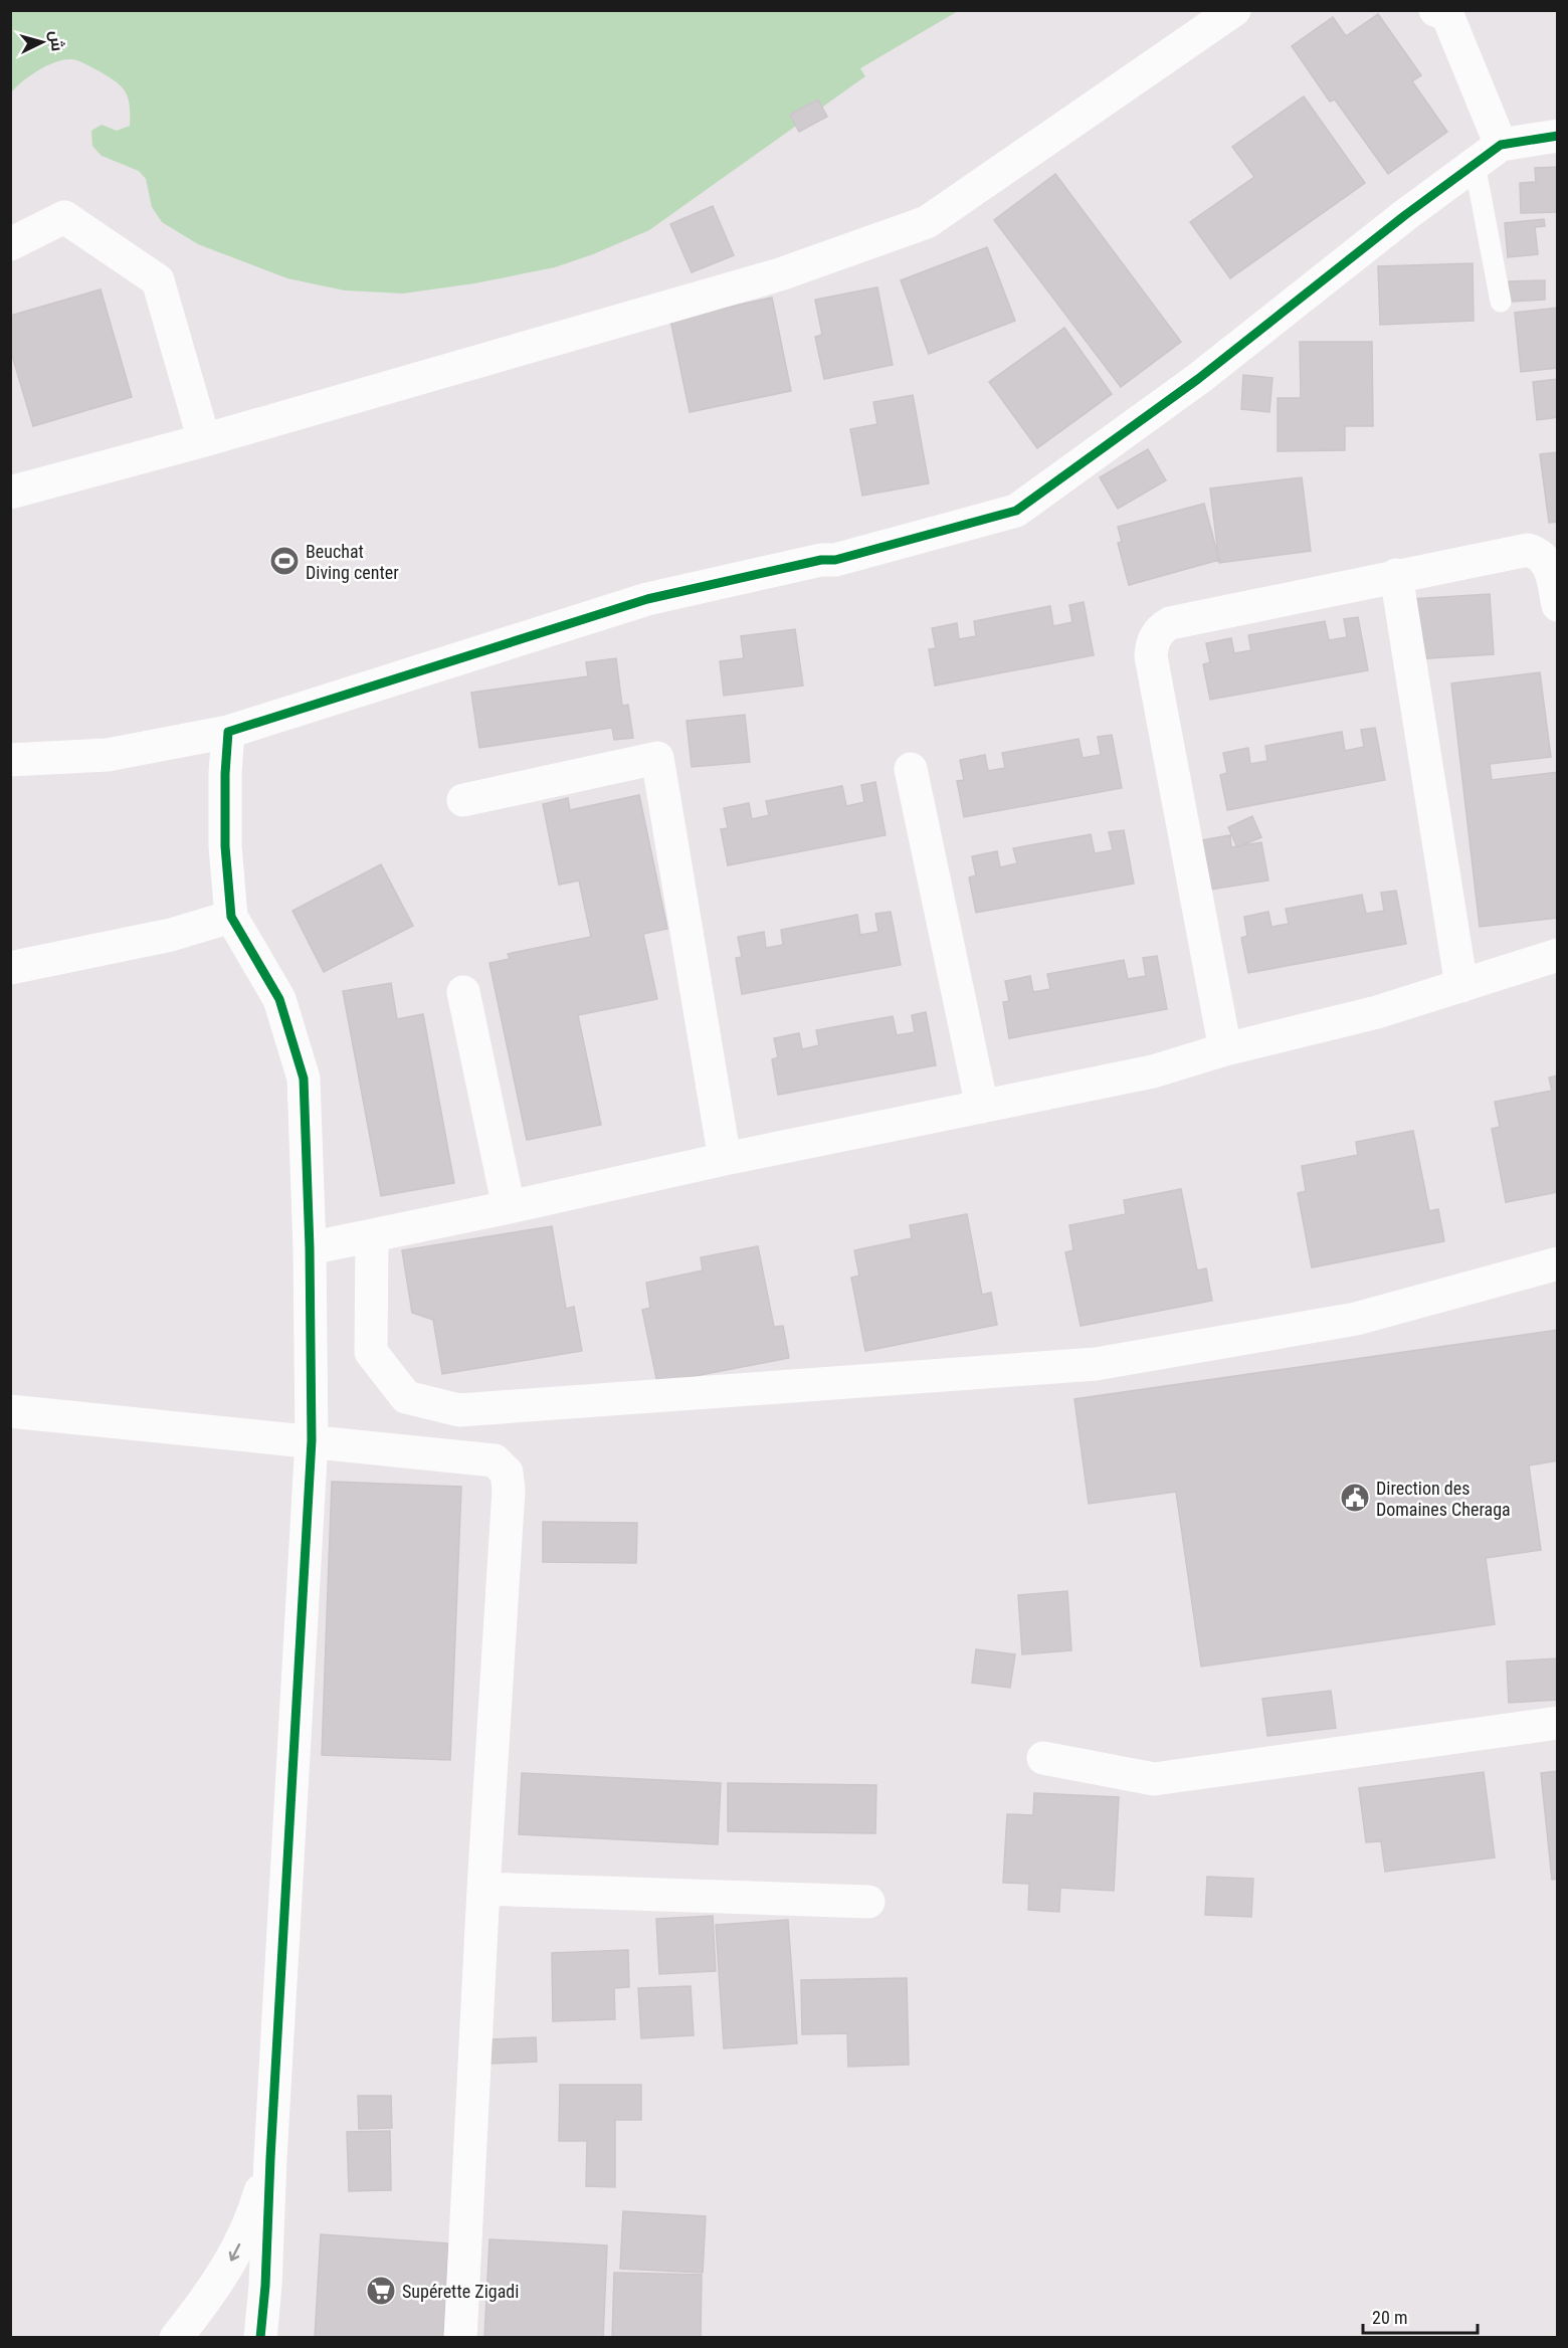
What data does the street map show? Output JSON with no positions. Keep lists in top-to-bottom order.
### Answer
{
  "places": {
    "sports": ["Beuchat Diving center"],
    "public building": ["Direction des Domaines Cheraga"],
    "supermarket": ["Supérette Zigadi"]
  },
  "scale_bar": "20 m",
  "north": "right"
}
